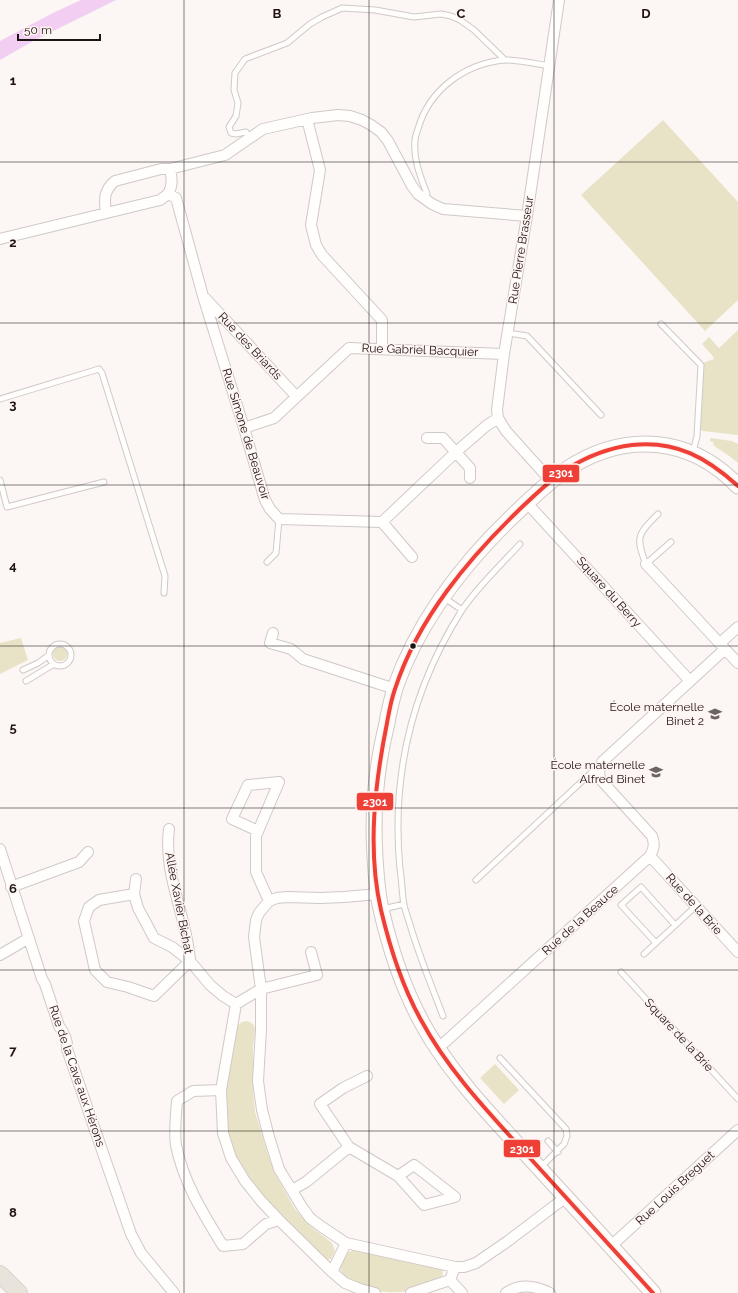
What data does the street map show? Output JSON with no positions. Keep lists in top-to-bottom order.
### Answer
{
  "streets": {
    "street": [
      "Rue Pierre Brasseur",
      "Rue des Briards",
      "Rue Gabriel Bacquier",
      "Rue Simone de Beauvoir",
      "Square du Berry",
      "Allée Xavier Bichat",
      "Rue de la Brie",
      "Rue de la Beauce",
      "Rue de la Cave aux Hérons",
      "Rue Louis Breguet"
    ],
    "lane": ["Square de la Brie"]
  },
  "crossings": [
    ["Rue Pierre Brasseur", "Rue Gabriel Bacquier"],
    ["Rue des Briards", "Rue Gabriel Bacquier"],
    ["Rue des Briards", "Rue Simone de Beauvoir"],
    ["Rue Gabriel Bacquier", "Rue Simone de Beauvoir"],
    ["Rue de la Brie", "Rue de la Beauce"]
  ],
  "places": {
    "school or university": ["École maternelle Binet 2", "École maternelle Alfred Binet"]
  },
  "lines": ["transit line 2301"],
  "scale_bar": "50 m",
  "grid": {
    "columns": ["B", "C", "D"],
    "rows": [
      "1",
      "2",
      "3",
      "4",
      "5",
      "6",
      "7",
      "8"
    ]
  }
}
